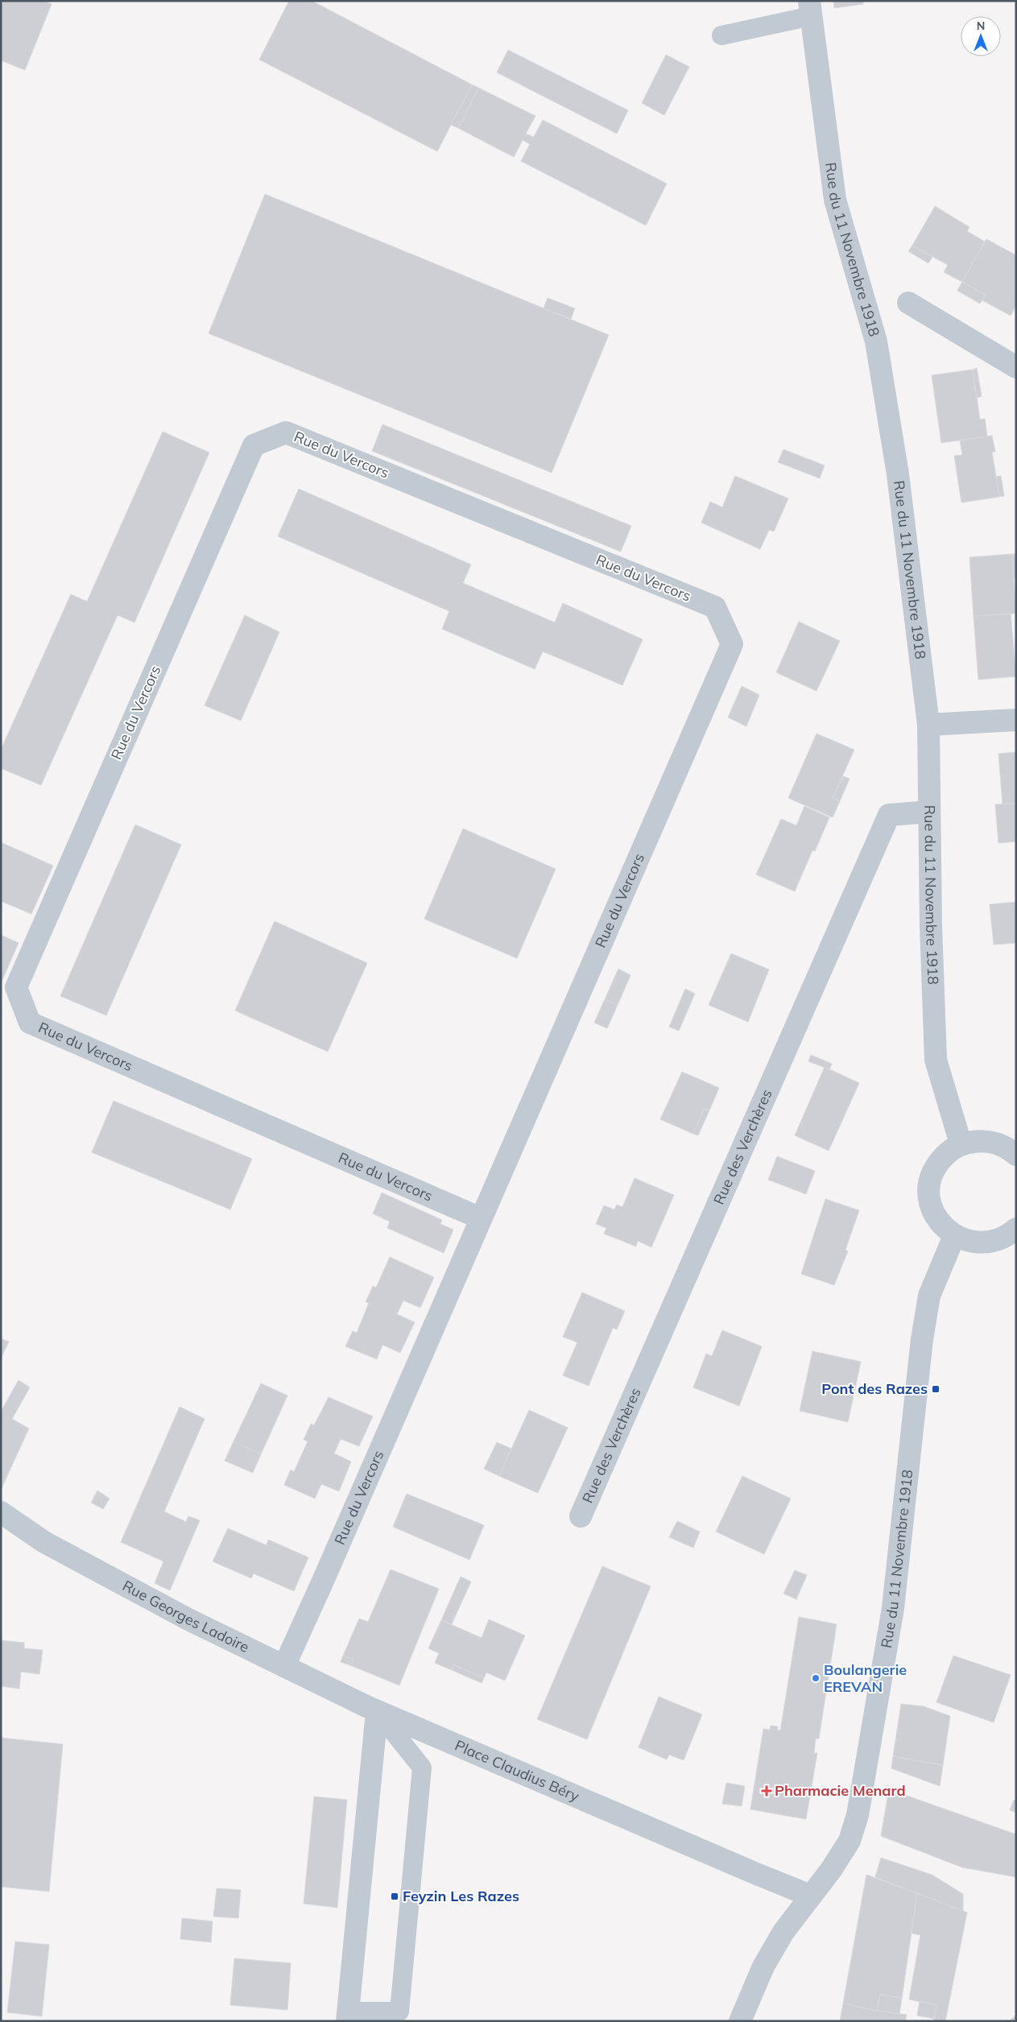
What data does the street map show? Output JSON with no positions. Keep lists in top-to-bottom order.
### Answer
{
  "streets": {
    "street": [
      "Rue du 11 Novembre 1918",
      "Rue du Vercors",
      "Rue des Verchères",
      "Rue Georges Ladoire",
      "Place Claudius Béry"
    ]
  },
  "crossings": [
    ["Rue du 11 Novembre 1918", "Rue des Verchères"],
    ["Rue du 11 Novembre 1918", "Place Claudius Béry"],
    ["Rue du Vercors", "Rue Georges Ladoire"],
    ["Rue Georges Ladoire", "Place Claudius Béry"]
  ],
  "places": {
    "transit": ["Pont des Razes", "Feyzin Les Razes"],
    "other": ["Boulangerie EREVAN"],
    "health": ["Pharmacie Menard"]
  },
  "north": "top"
}
